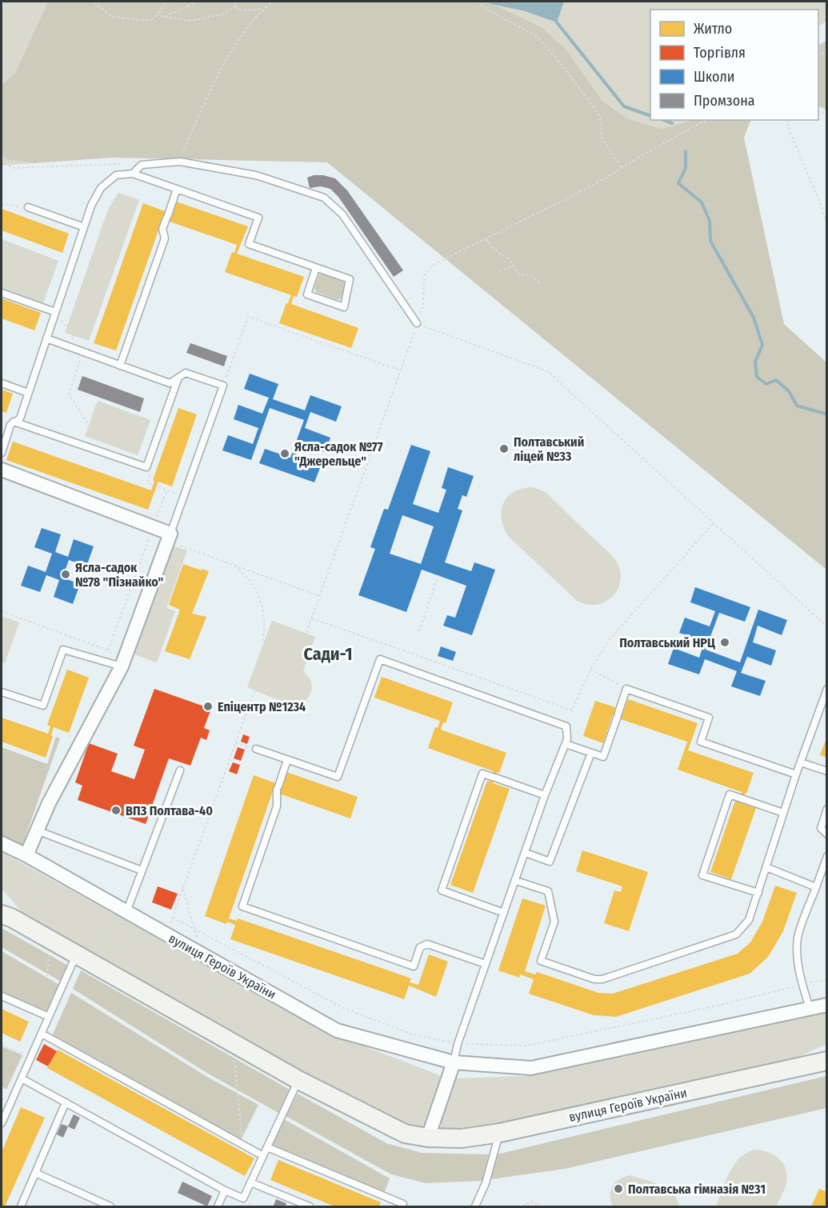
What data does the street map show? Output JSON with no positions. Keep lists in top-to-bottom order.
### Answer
{
  "streets": {
    "main road": ["вулиця Героїв України"]
  },
  "districts": ["Сади-1"],
  "places": [
    "Полтавський ліцей №33",
    "Ясла-садок №77 \"Джерельце\"",
    "Ясла-садок №78 \"Пізнайко\"",
    "Полтавський НРЦ",
    "Епіцентр №1234",
    "ВПЗ Полтава-40",
    "Полтавська гімназія №31"
  ],
  "legend": [
    "Житло",
    "Торгівля",
    "Школи",
    "Промзона"
  ]
}
